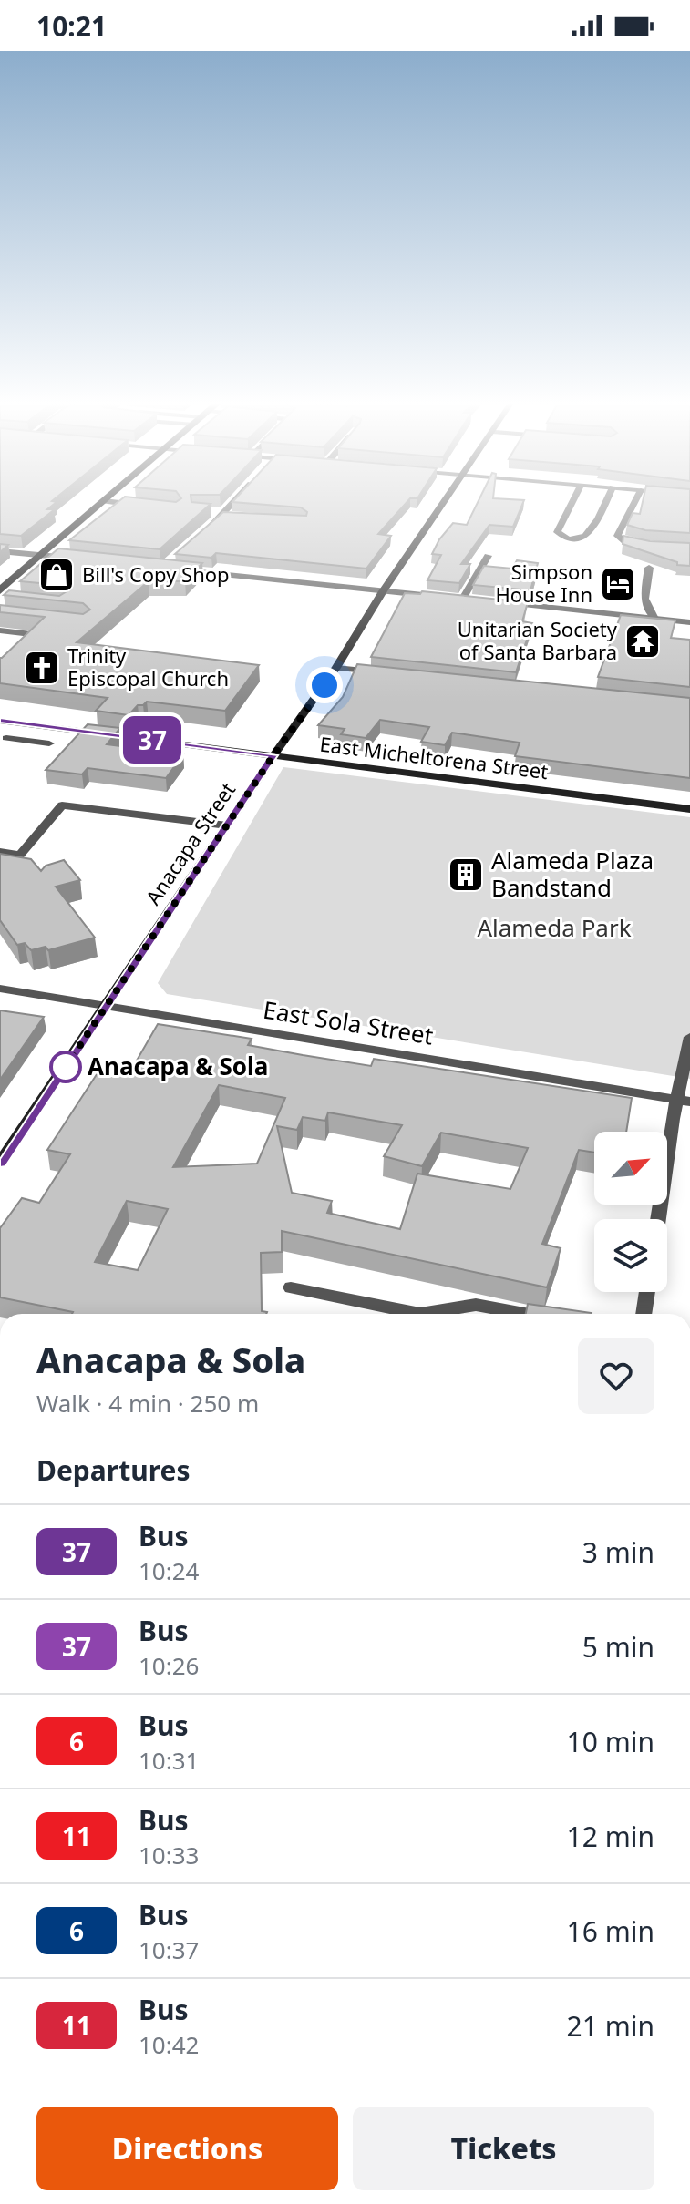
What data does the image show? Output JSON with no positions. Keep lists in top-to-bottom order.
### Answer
{
  "streets": {
    "street": ["East Micheltorena Street", "Anacapa Street", "East Sola Street"]
  },
  "crossings": [
    ["East Micheltorena Street", "Anacapa Street"],
    ["Anacapa Street", "East Sola Street"]
  ],
  "parks": ["Alameda Park"],
  "places": {
    "shop": ["Bill's Copy Shop"],
    "hotel": ["Simpson House Inn"],
    "temple": ["Unitarian Society of Santa Barbara"],
    "church": ["Trinity Episcopal Church"],
    "building": ["Alameda Plaza Bandstand"],
    "other": ["Anacapa & Sola"]
  },
  "lines": ["bus line 37"],
  "north": "top right",
  "page": {
    "status": "10:21",
    "on_map": "37",
    "heading": [
      ["Anacapa & Sola", "Walk · 4 min · 250 m"],
      "Departures"
    ],
    "list": [
      {
        "mark": "37",
        "name": "Bus",
        "note": "10:24",
        "value": "3 min"
      },
      {
        "mark": "37",
        "name": "Bus",
        "note": "10:26",
        "value": "5 min"
      },
      {
        "mark": "6",
        "name": "Bus",
        "note": "10:31",
        "value": "10 min"
      },
      {
        "mark": "11",
        "name": "Bus",
        "note": "10:33",
        "value": "12 min"
      },
      {
        "mark": "6",
        "name": "Bus",
        "note": "10:37",
        "value": "16 min"
      },
      {
        "mark": "11",
        "name": "Bus",
        "note": "10:42",
        "value": "21 min"
      }
    ],
    "buttons": ["Directions", "Tickets"]
  }
}
